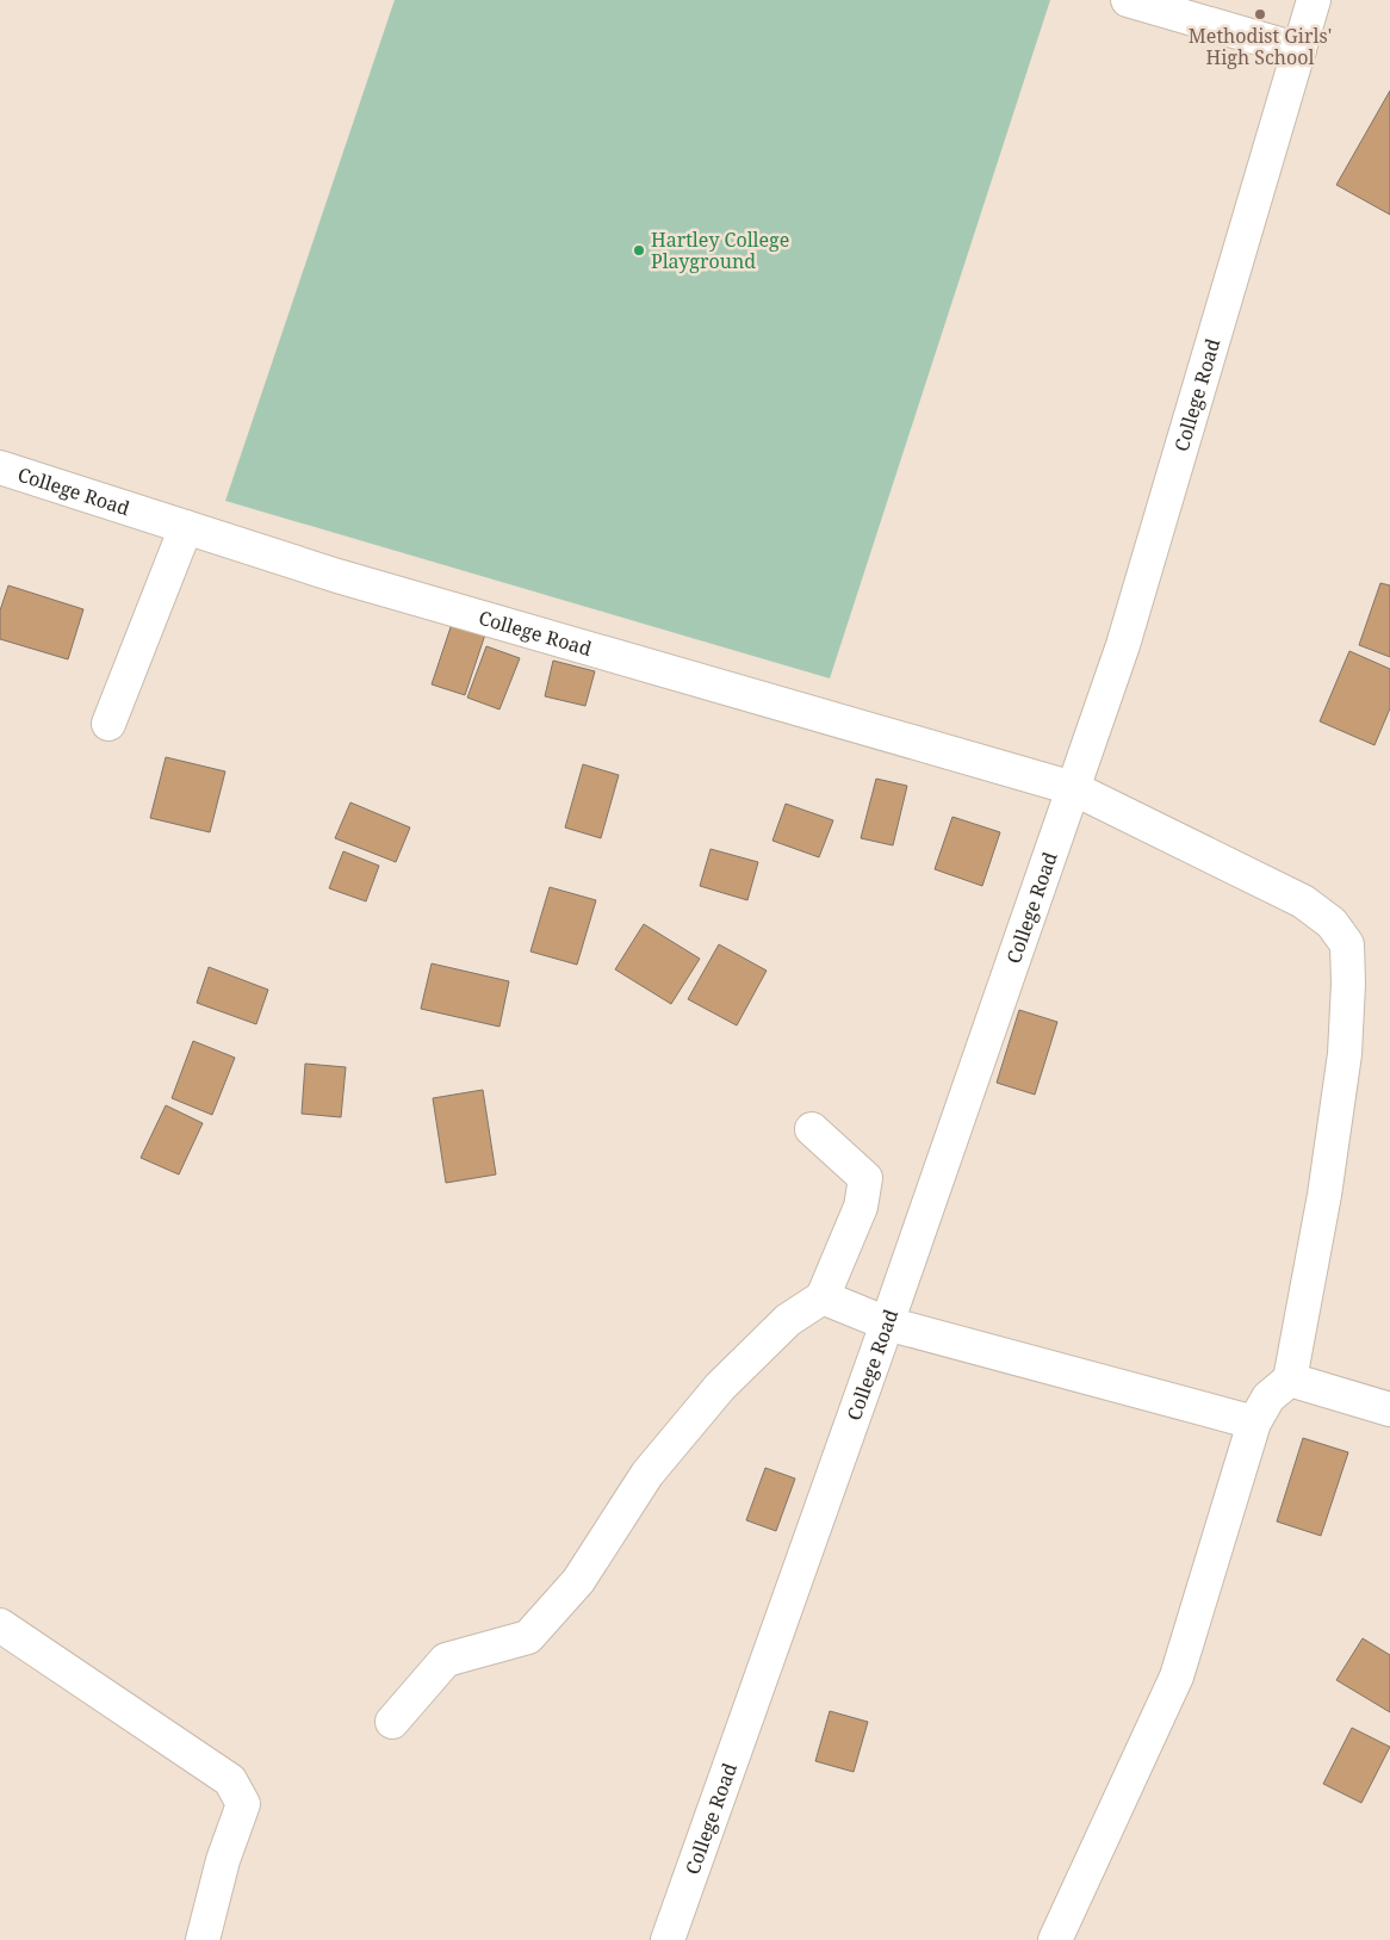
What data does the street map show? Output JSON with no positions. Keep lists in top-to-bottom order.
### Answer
{
  "streets": {
    "street": ["College Road"]
  },
  "places": ["Methodist Girls' High School", "Hartley College Playground"]
}
